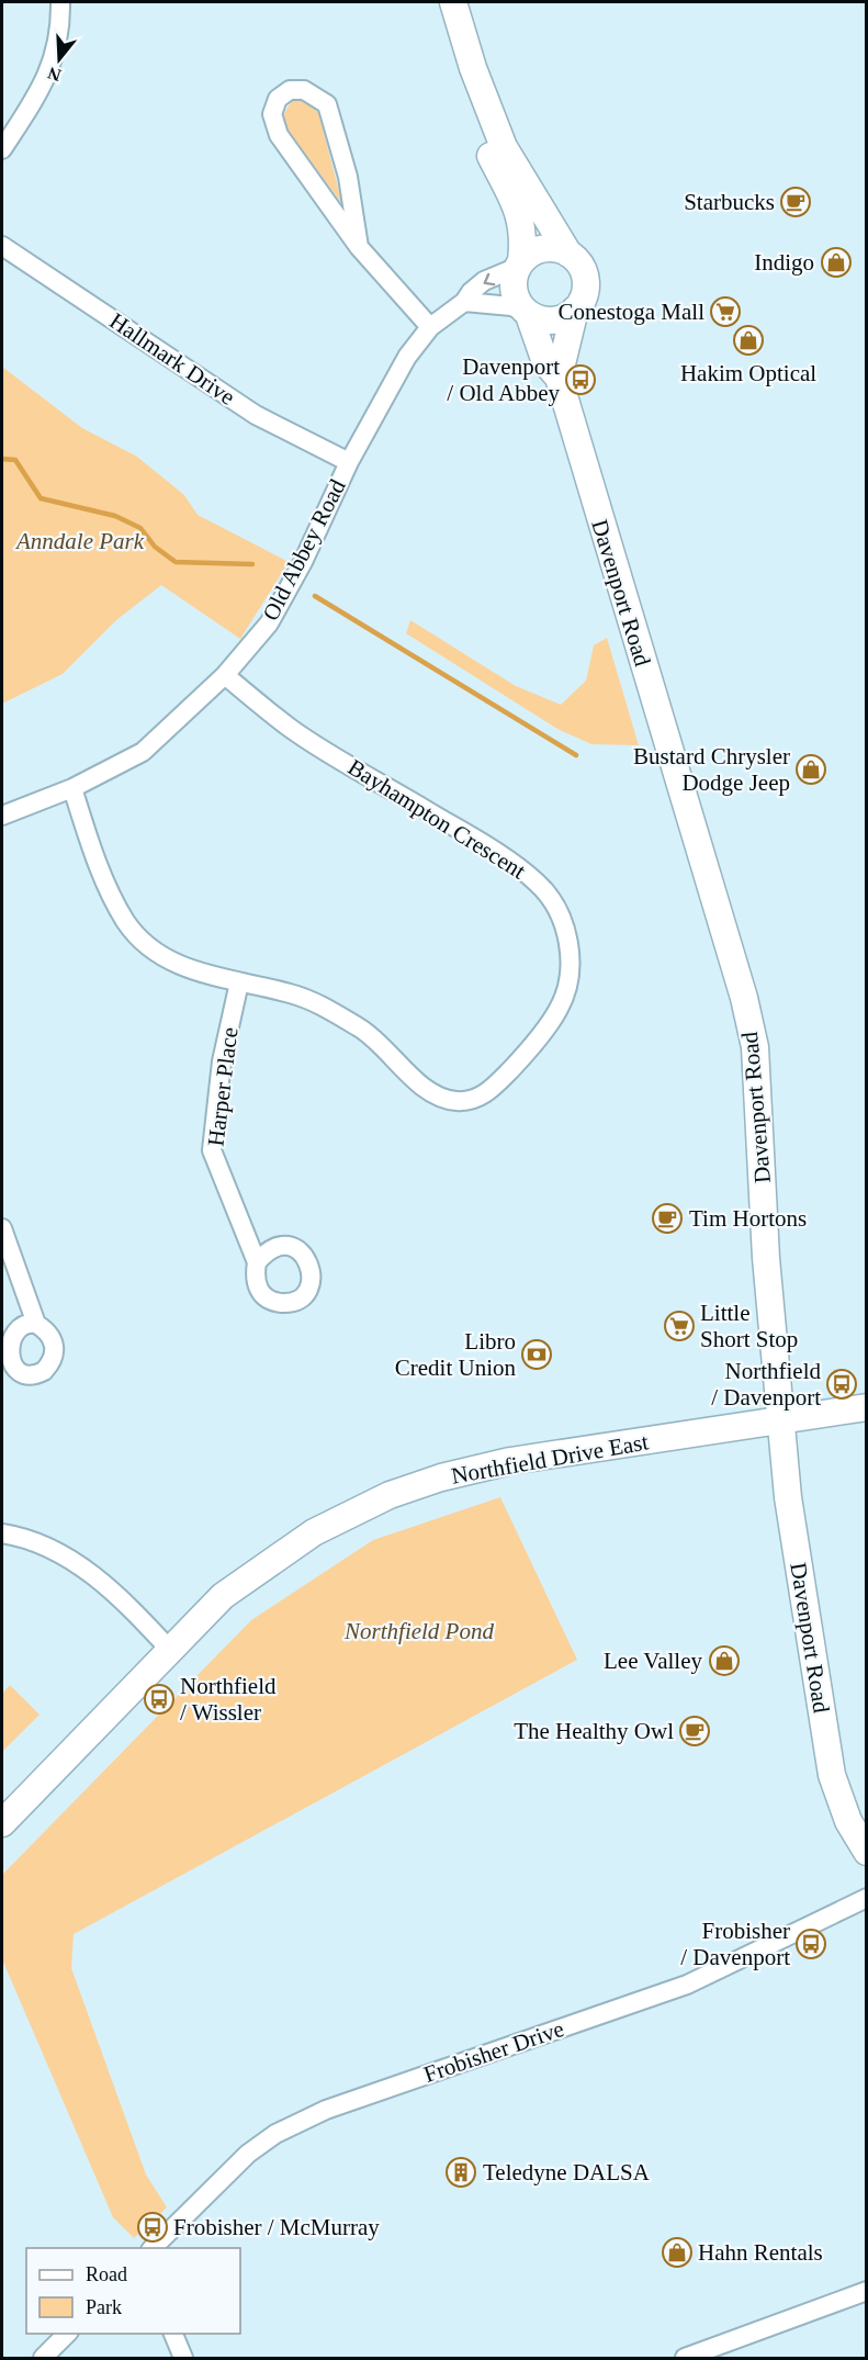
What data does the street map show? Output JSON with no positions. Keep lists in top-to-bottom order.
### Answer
{
  "streets": {
    "street": [
      "Hallmark Drive",
      "Old Abbey Road",
      "Davenport Road",
      "Bayhampton Crescent",
      "Harper Place",
      "Northfield Drive East",
      "Frobisher Drive"
    ]
  },
  "crossings": [
    ["Hallmark Drive", "Old Abbey Road"],
    ["Old Abbey Road", "Davenport Road"],
    ["Old Abbey Road", "Bayhampton Crescent"],
    ["Davenport Road", "Northfield Drive East"],
    ["Bayhampton Crescent", "Harper Place"]
  ],
  "parks": ["Anndale Park", "Northfield Pond"],
  "places": {
    "cafe": ["Starbucks", "Tim Hortons", "The Healthy Owl"],
    "shop": [
      "Indigo",
      "Hakim Optical",
      "Bustard Chrysler Dodge Jeep",
      "Lee Valley",
      "Hahn Rentals"
    ],
    "supermarket": ["Conestoga Mall", "Little Short Stop"],
    "bus stop": [
      "Davenport / Old Abbey",
      "Northfield / Davenport",
      "Northfield / Wissler",
      "Frobisher / Davenport",
      "Frobisher / McMurray"
    ],
    "bank": ["Libro Credit Union"],
    "building": ["Teledyne DALSA"]
  },
  "legend": ["Road", "Park"],
  "north": "bottom"
}
